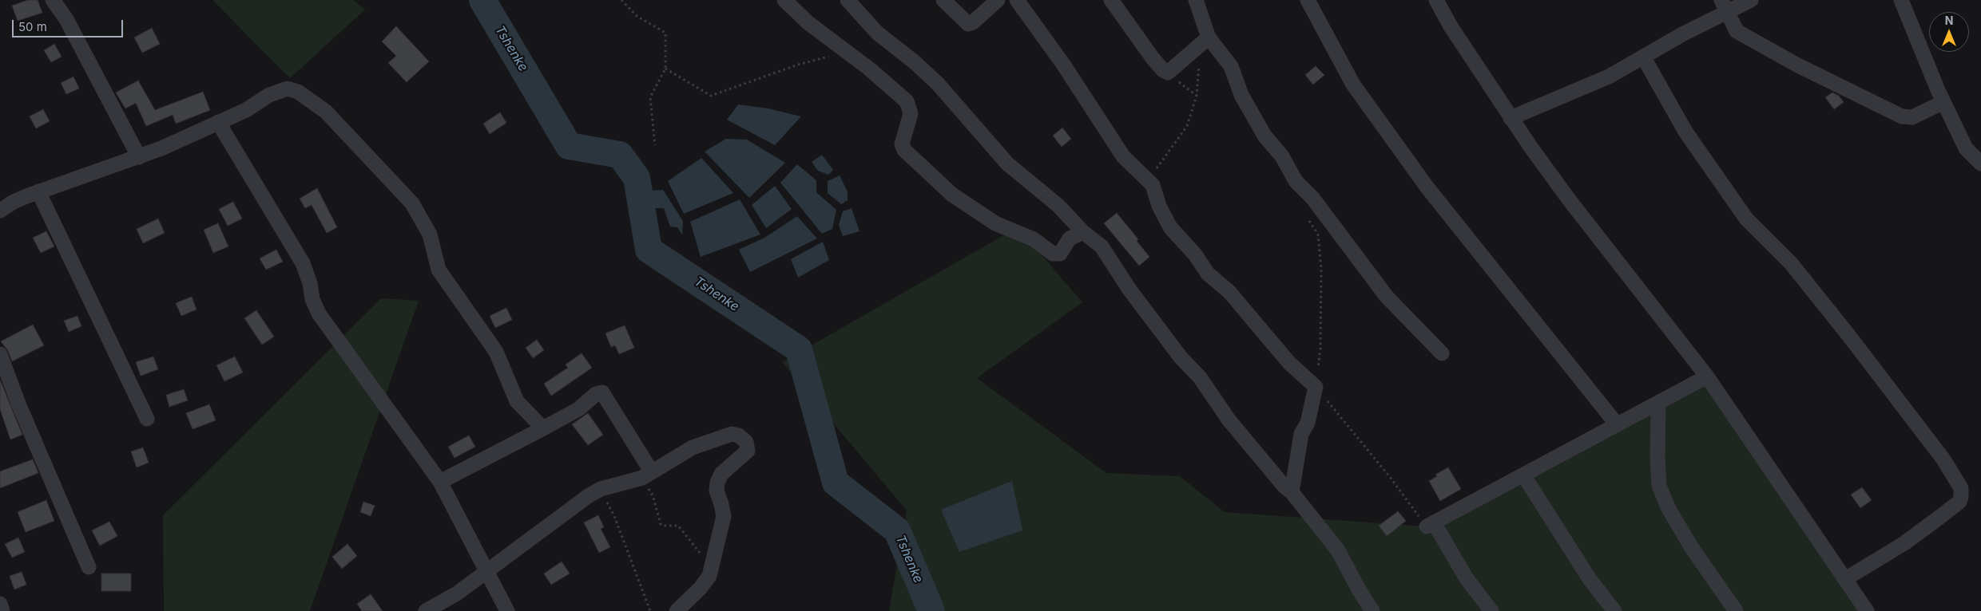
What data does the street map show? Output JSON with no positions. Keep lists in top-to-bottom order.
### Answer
{
  "water": ["Tshenke"],
  "scale_bar": "50 m",
  "north": "top"
}
